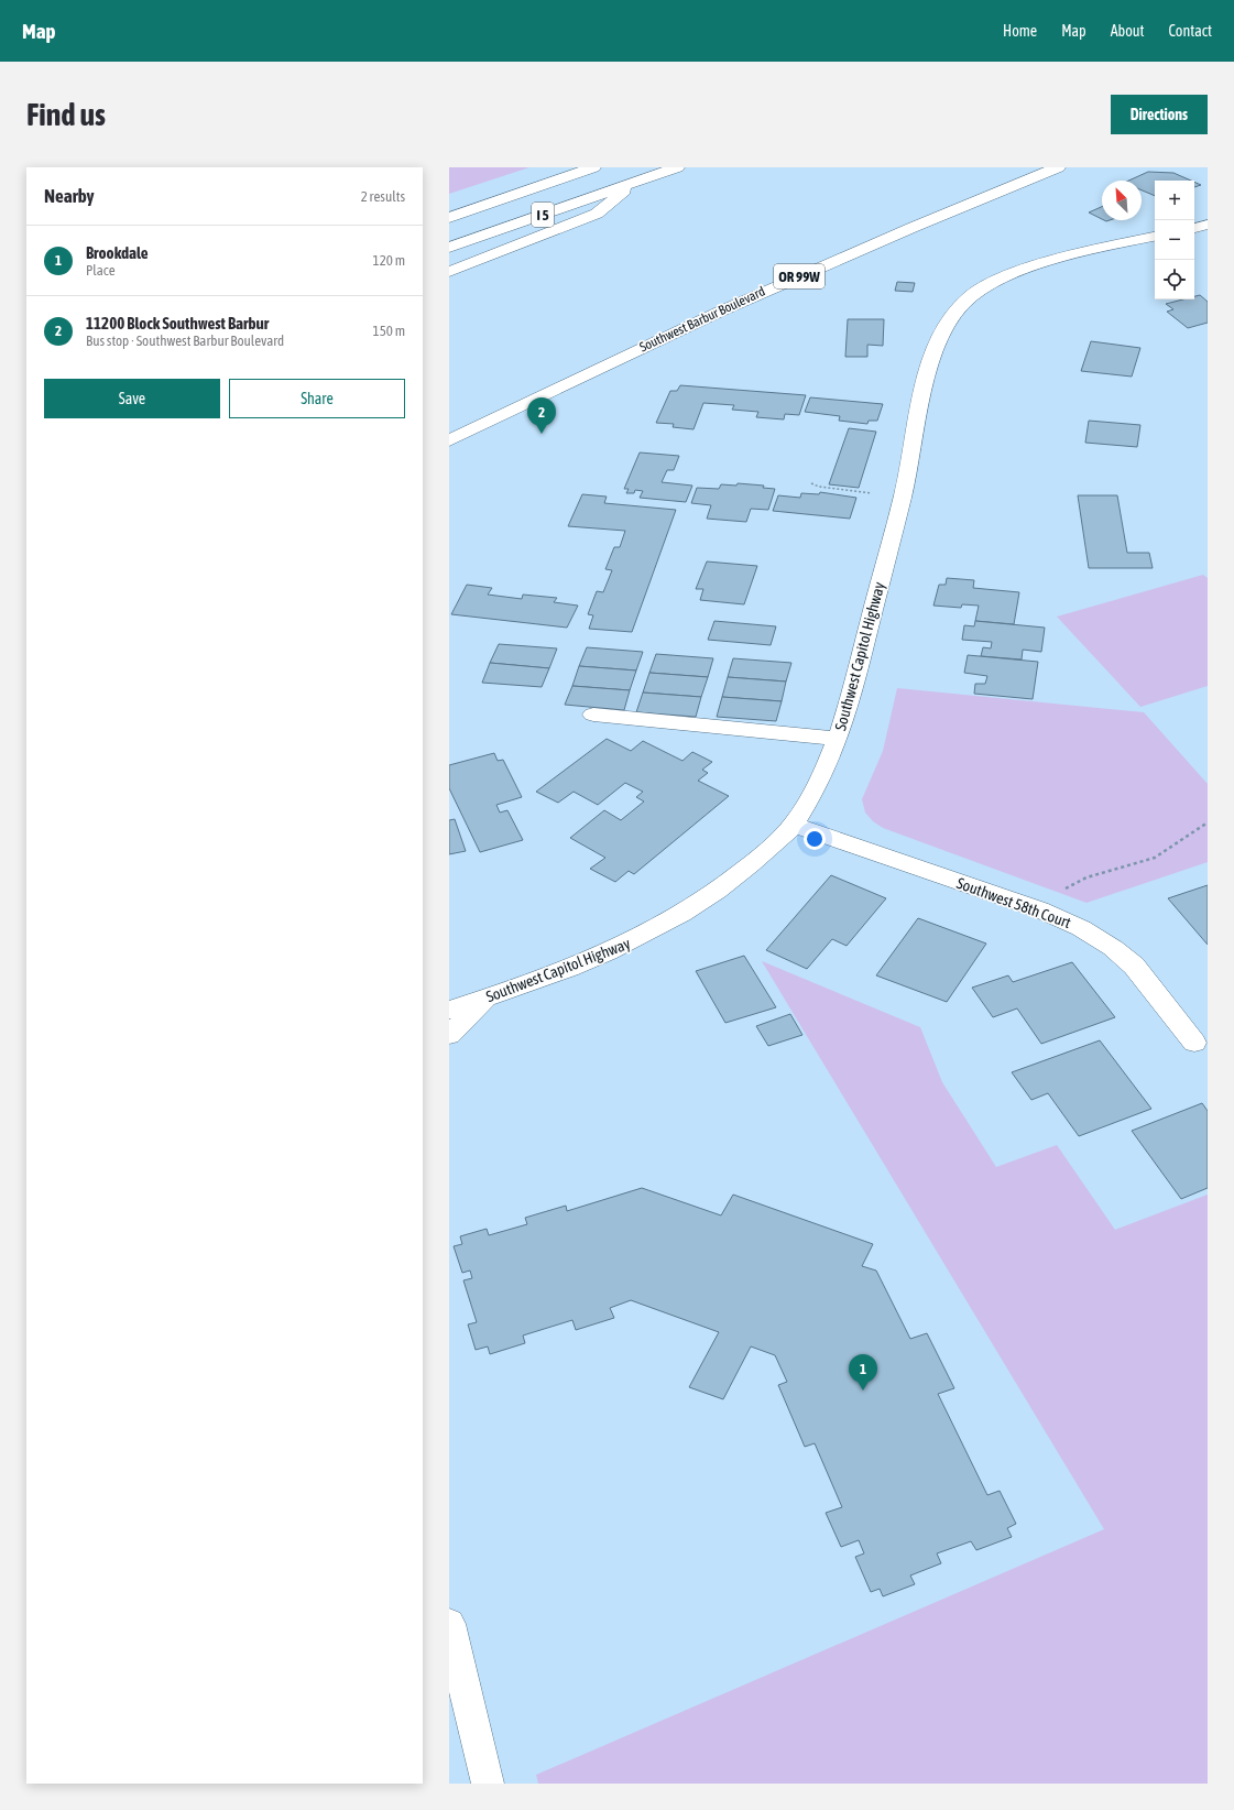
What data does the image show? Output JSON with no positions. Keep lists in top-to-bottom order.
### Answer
{
  "streets": {
    "main road": [
      "I 5",
      "OR 99W",
      "Southwest Barbur Boulevard",
      "Southwest Capitol Highway",
      "Southwest 58th Court"
    ]
  },
  "crossings": [
    ["Southwest Capitol Highway", "Southwest 58th Court"]
  ],
  "north": "top left",
  "page": {
    "header": "Map",
    "nav": [
      "Home",
      "Map",
      "About",
      "Contact"
    ],
    "buttons": [
      "Directions",
      ["Save", "Share"]
    ],
    "title": "Find us",
    "heading": ["Nearby", "2 results"],
    "map_buttons": ["+", "−"],
    "list": [
      {
        "mark": "1",
        "name": "Brookdale",
        "note": "Place",
        "value": "120 m"
      },
      {
        "mark": "2",
        "name": "11200 Block Southwest Barbur",
        "note": "Bus stop · Southwest Barbur Boulevard",
        "value": "150 m"
      }
    ],
    "pins": ["2", "1"]
  }
}
